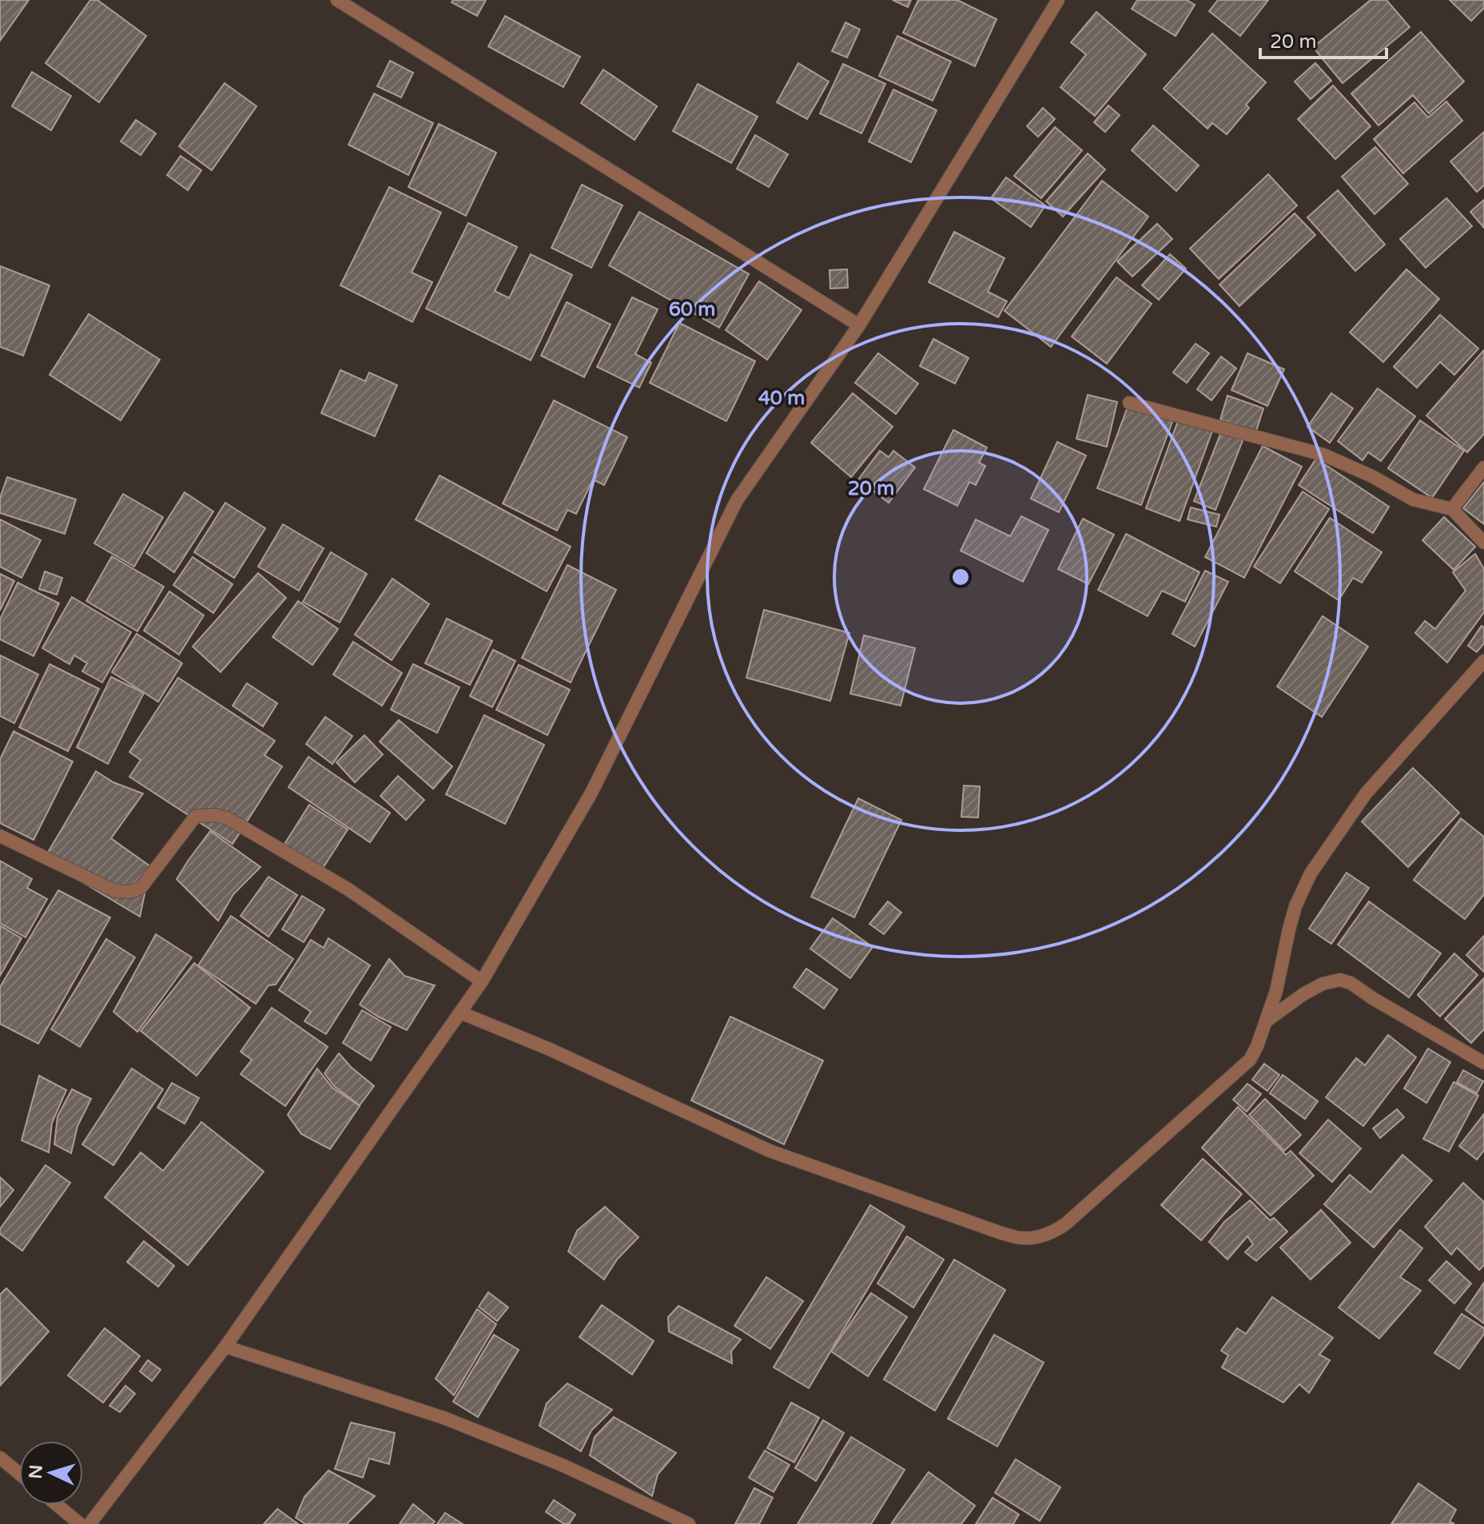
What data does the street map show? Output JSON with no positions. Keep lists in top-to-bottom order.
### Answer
{
  "scale_bar": "20 m",
  "north": "left",
  "rings": ["60 m", "40 m", "20 m"]
}
